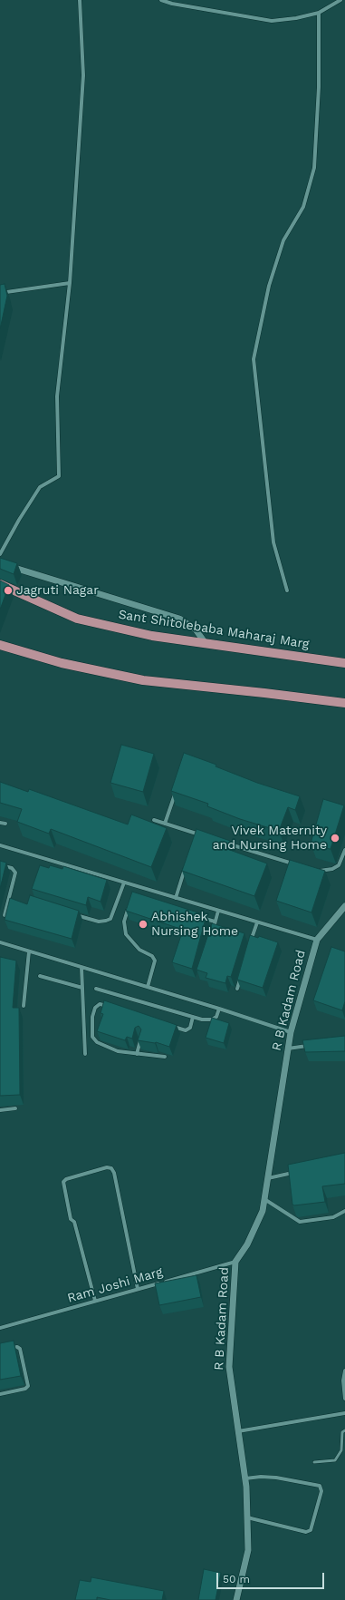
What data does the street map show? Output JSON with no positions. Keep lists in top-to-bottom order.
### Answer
{
  "streets": {
    "main road": ["Sant Shitolebaba Maharaj Marg"],
    "street": ["R B Kadam Road", "Ram Joshi Marg"]
  },
  "crossings": [
    ["R B Kadam Road", "Ram Joshi Marg"]
  ],
  "places": ["Jagruti Nagar", "Vivek Maternity and Nursing Home", "Abhishek Nursing Home"],
  "scale_bar": "50 m"
}
